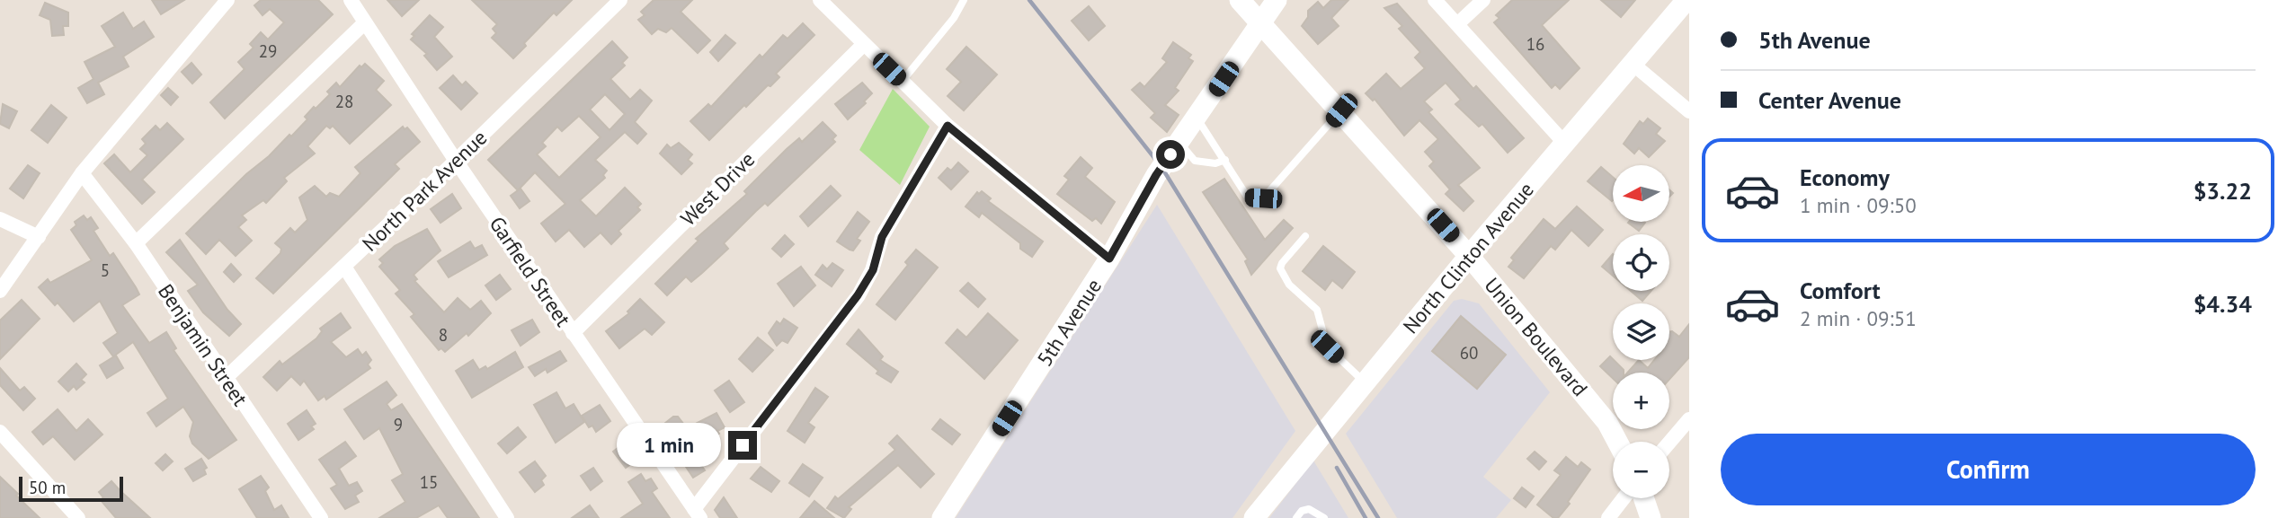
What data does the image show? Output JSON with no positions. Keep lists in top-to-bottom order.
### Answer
{
  "streets": {
    "main road": ["North Clinton Avenue", "5th Avenue", "Union Boulevard"],
    "street": [
      "West Drive",
      "North Park Avenue",
      "Garfield Street",
      "Benjamin Street"
    ]
  },
  "crossings": [
    ["West Drive", "Garfield Street"],
    ["North Park Avenue", "Garfield Street"],
    ["North Park Avenue", "Benjamin Street"],
    ["North Clinton Avenue", "Union Boulevard"],
    ["5th Avenue", "Union Boulevard"]
  ],
  "house_numbers": [
    "16",
    "29",
    "28",
    "5",
    "8",
    "60",
    "9",
    "15"
  ],
  "scale_bar": "50 m",
  "north": "left",
  "page": {
    "banner": ["5th Avenue", "Center Avenue"],
    "list": [
      {
        "name": "Economy",
        "note": "1 min · 09:50",
        "value": "$3.22"
      },
      {
        "name": "Comfort",
        "note": "2 min · 09:51",
        "value": "$4.34"
      }
    ],
    "map_buttons": ["+", "−"],
    "buttons": "Confirm",
    "bubble": "1 min",
    "scale": "50 m"
  }
}
